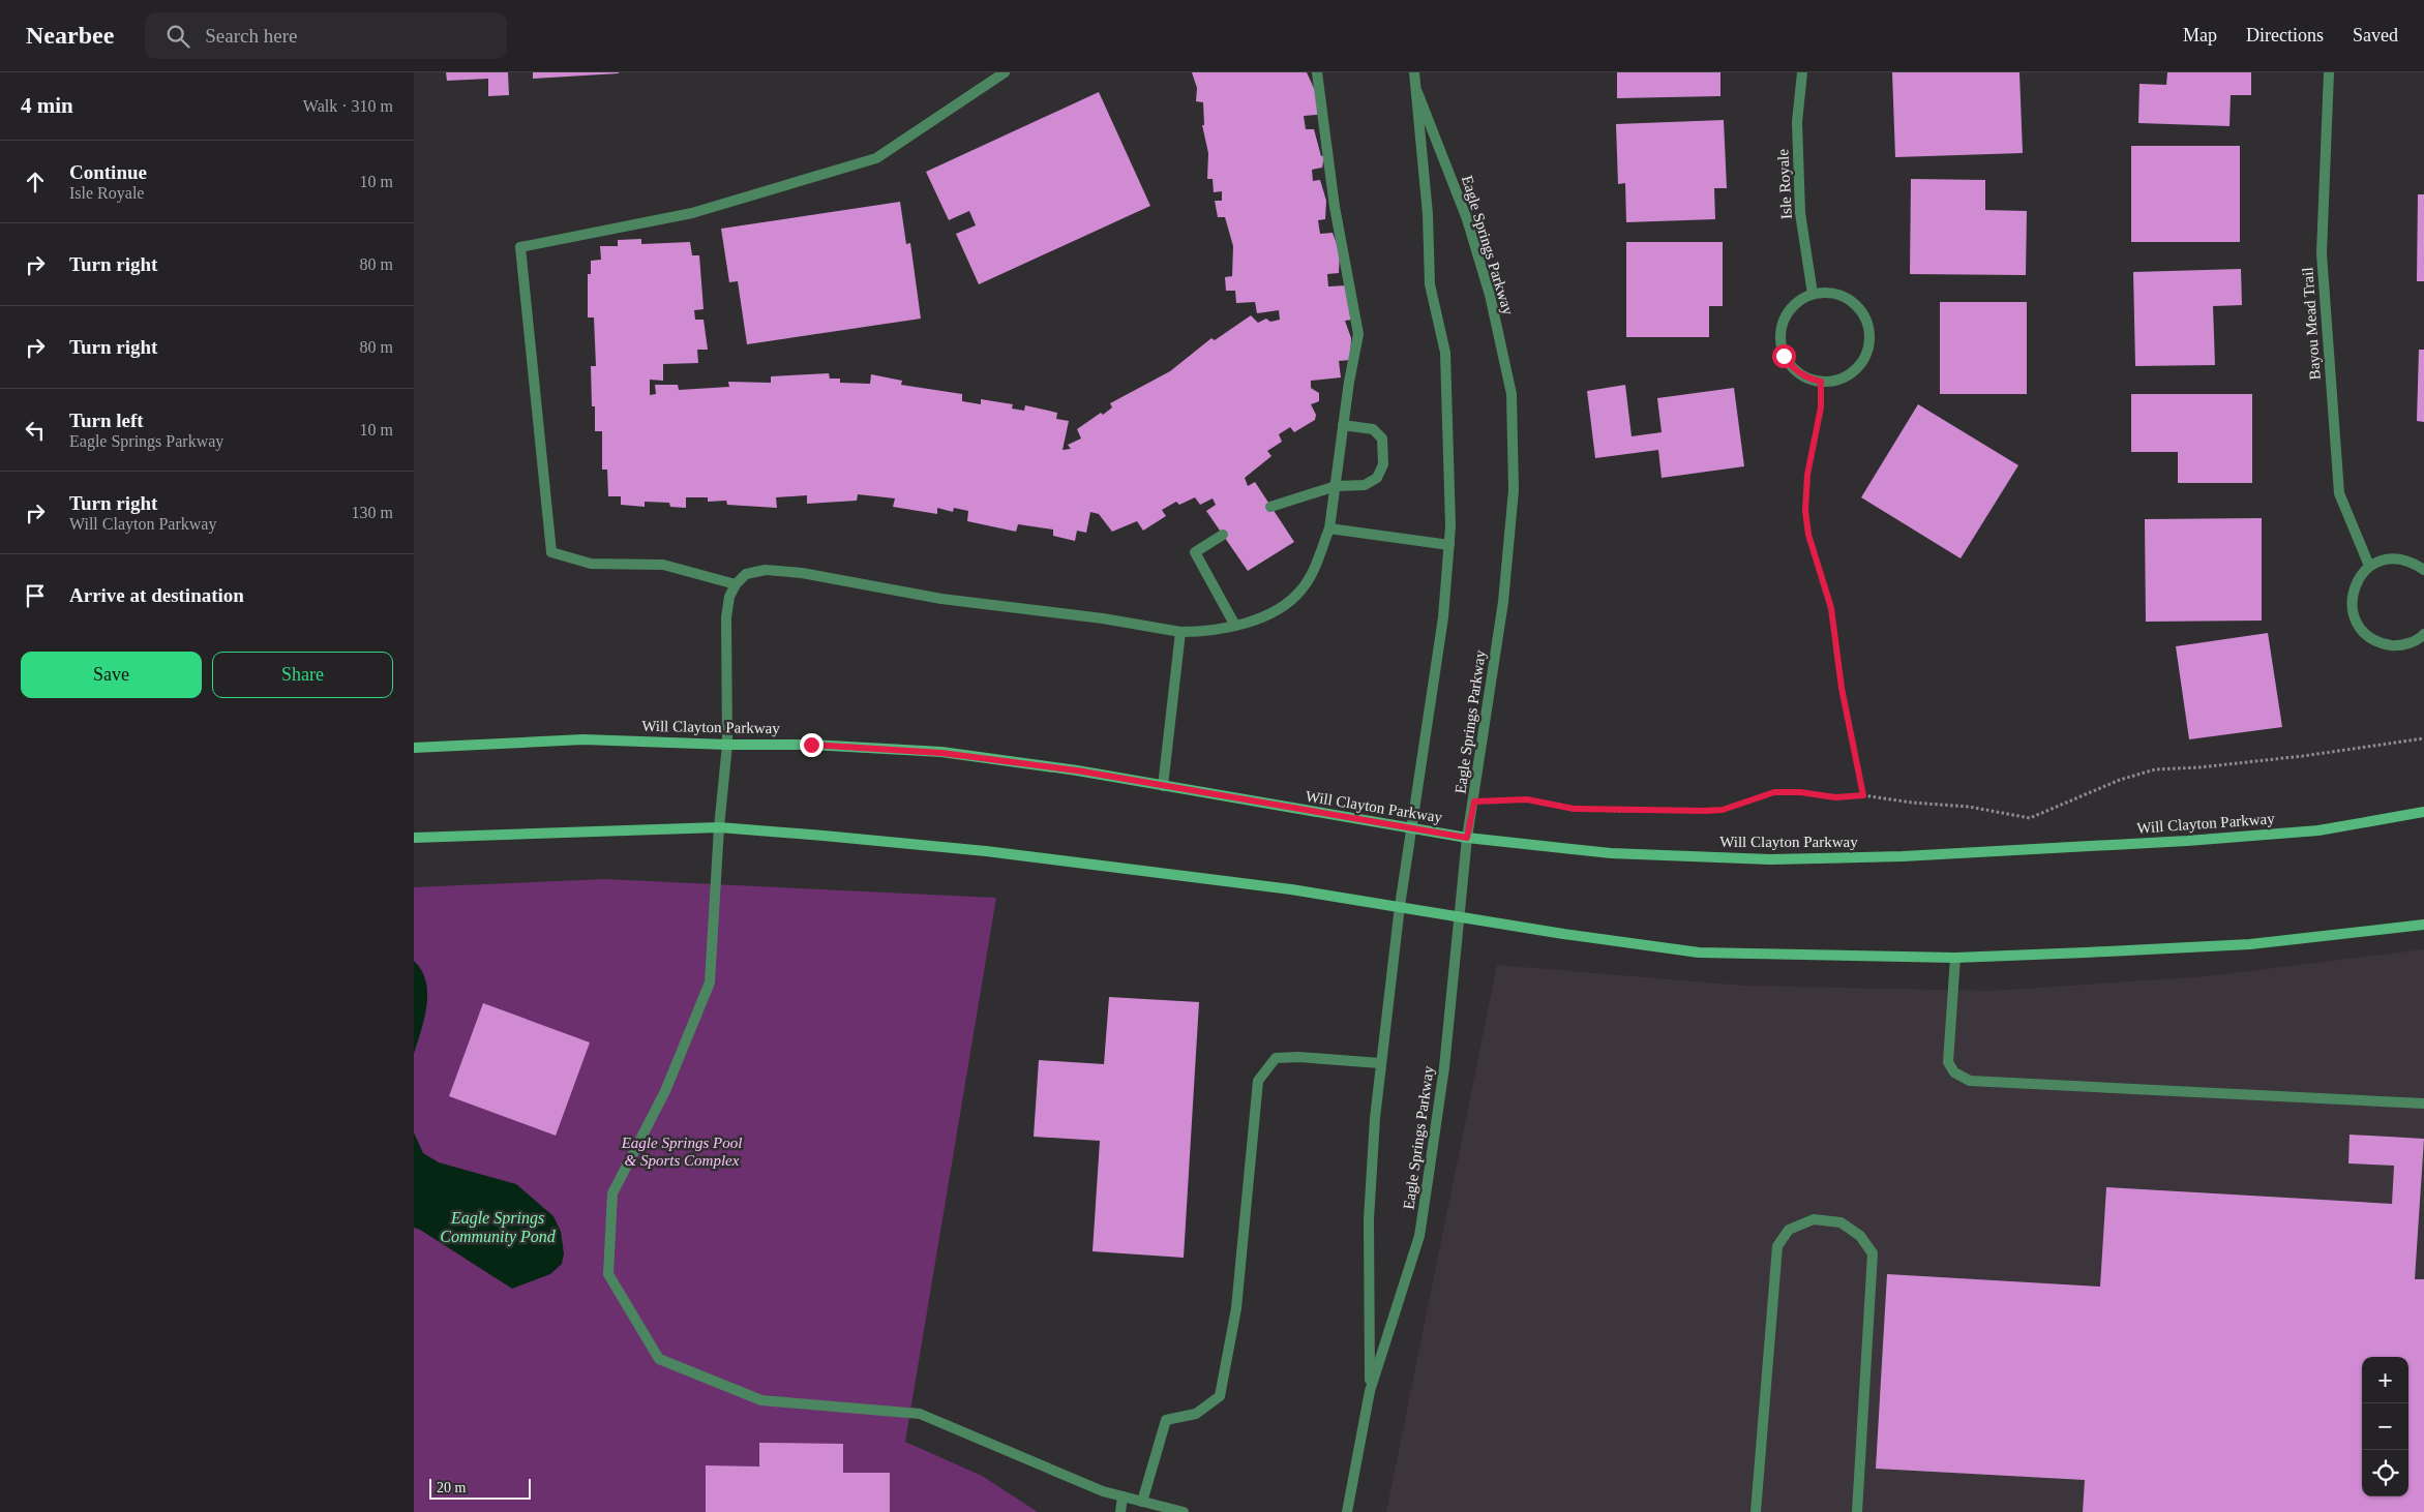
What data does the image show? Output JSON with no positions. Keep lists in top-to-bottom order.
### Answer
{
  "streets": {
    "main road": ["Will Clayton Parkway"],
    "street": ["Isle Royale", "Eagle Springs Parkway", "Bayou Mead Trail"]
  },
  "crossings": [
    ["Eagle Springs Parkway", "Will Clayton Parkway"]
  ],
  "water": ["Eagle Springs Community Pond"],
  "parks": ["Eagle Springs Pool & Sports Complex"],
  "scale_bar": "20 m",
  "page": {
    "header": "Nearbee",
    "search": "Search here",
    "nav": ["Map", "Directions", "Saved"],
    "heading": ["4 min", "Walk · 310 m"],
    "list": [
      ["Continue", "Isle Royale", "10 m"],
      ["Turn right", "80 m"],
      ["Turn right", "80 m"],
      ["Turn left", "Eagle Springs Parkway", "10 m"],
      ["Turn right", "Will Clayton Parkway", "130 m"],
      "Arrive at destination"
    ],
    "buttons": ["Save", "Share"],
    "map_buttons": ["+", "−"],
    "scale": "20 m"
  }
}
